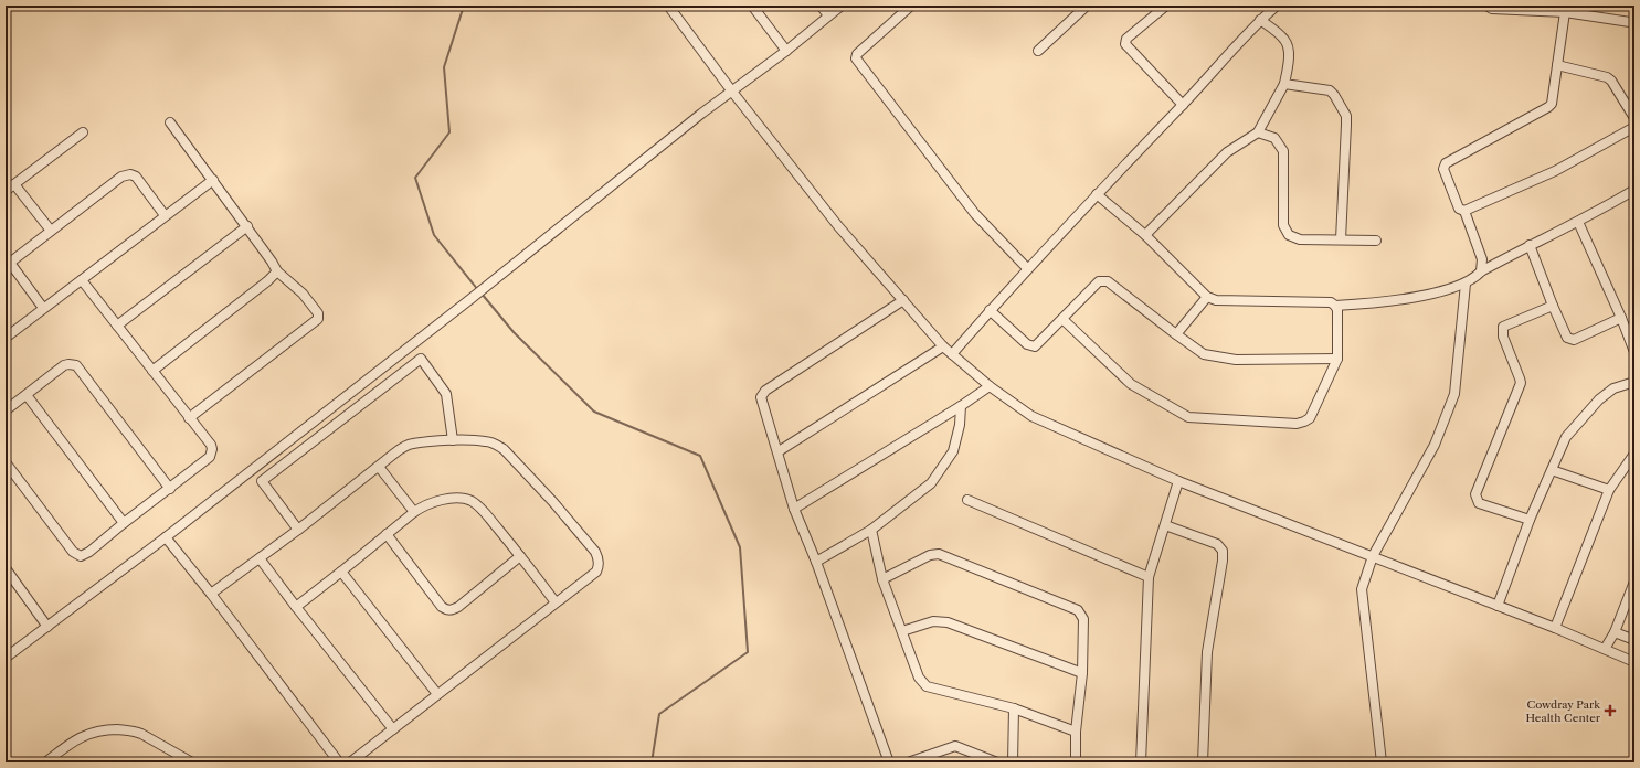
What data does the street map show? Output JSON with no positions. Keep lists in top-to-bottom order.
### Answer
{
  "places": {
    "health": ["Cowdray Park Health Center"]
  }
}
